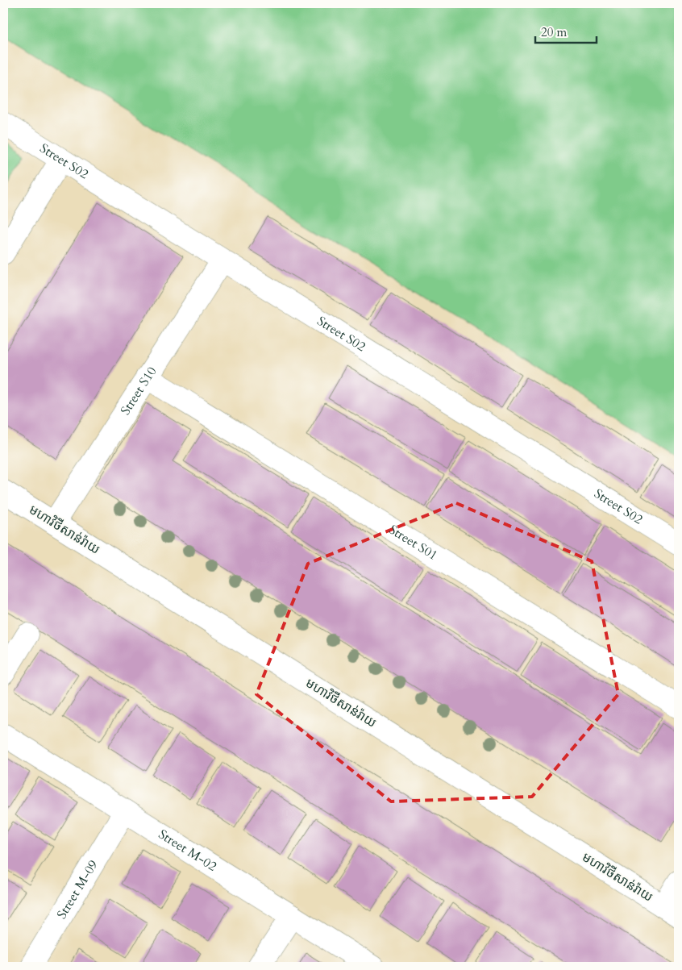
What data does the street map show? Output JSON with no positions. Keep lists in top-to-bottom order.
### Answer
{
  "streets": {
    "street": [
      "Street S02",
      "Street S10",
      "មហាវិថីសាន់រ៉ាយ",
      "Street S01",
      "Street M-02",
      "Street M-09"
    ]
  },
  "crossings": [
    ["Street S02", "Street S10"],
    ["Street S10", "មហាវិថីសាន់រ៉ាយ"],
    ["Street S10", "Street S01"],
    ["Street M-02", "Street M-09"]
  ],
  "scale_bar": "20 m"
}
